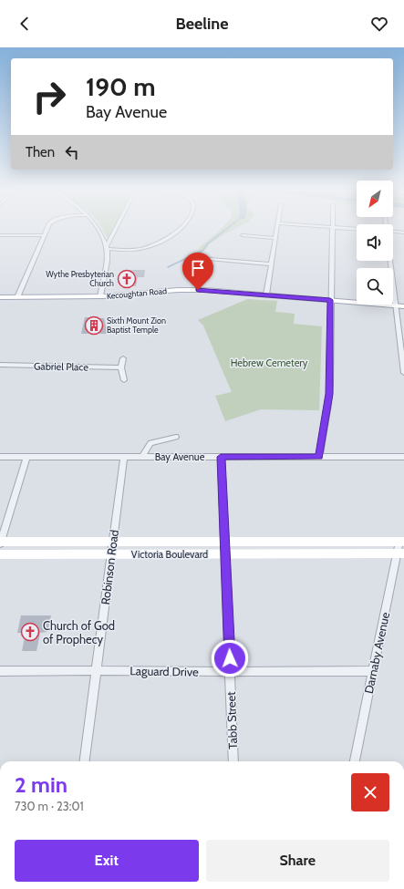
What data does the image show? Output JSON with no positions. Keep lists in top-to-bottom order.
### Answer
{
  "streets": {
    "main road": ["Kecoughtan Road", "Victoria Boulevard"],
    "street": [
      "Gabriel Place",
      "Bay Avenue",
      "Robinson Road",
      "Darnaby Avenue",
      "Laguard Drive",
      "Tabb Street"
    ]
  },
  "crossings": [
    ["Bay Avenue", "Robinson Road"],
    ["Bay Avenue", "Tabb Street"],
    ["Victoria Boulevard", "Robinson Road"],
    ["Victoria Boulevard", "Darnaby Avenue"],
    ["Victoria Boulevard", "Tabb Street"],
    ["Robinson Road", "Laguard Drive"],
    ["Darnaby Avenue", "Laguard Drive"],
    ["Laguard Drive", "Tabb Street"]
  ],
  "parks": ["Hebrew Cemetery"],
  "places": {
    "church": ["Wythe Presbyterian Church", "Church of God of Prophecy"],
    "building": ["Sixth Mount Zion Baptist Temple"]
  },
  "north": "bottom left",
  "page": {
    "header": "Beeline",
    "turn": ["190 m", "Bay Avenue"],
    "then": "Then",
    "heading": ["2 min", "730 m · 23:01"],
    "buttons": ["Exit", "Share"]
  }
}
